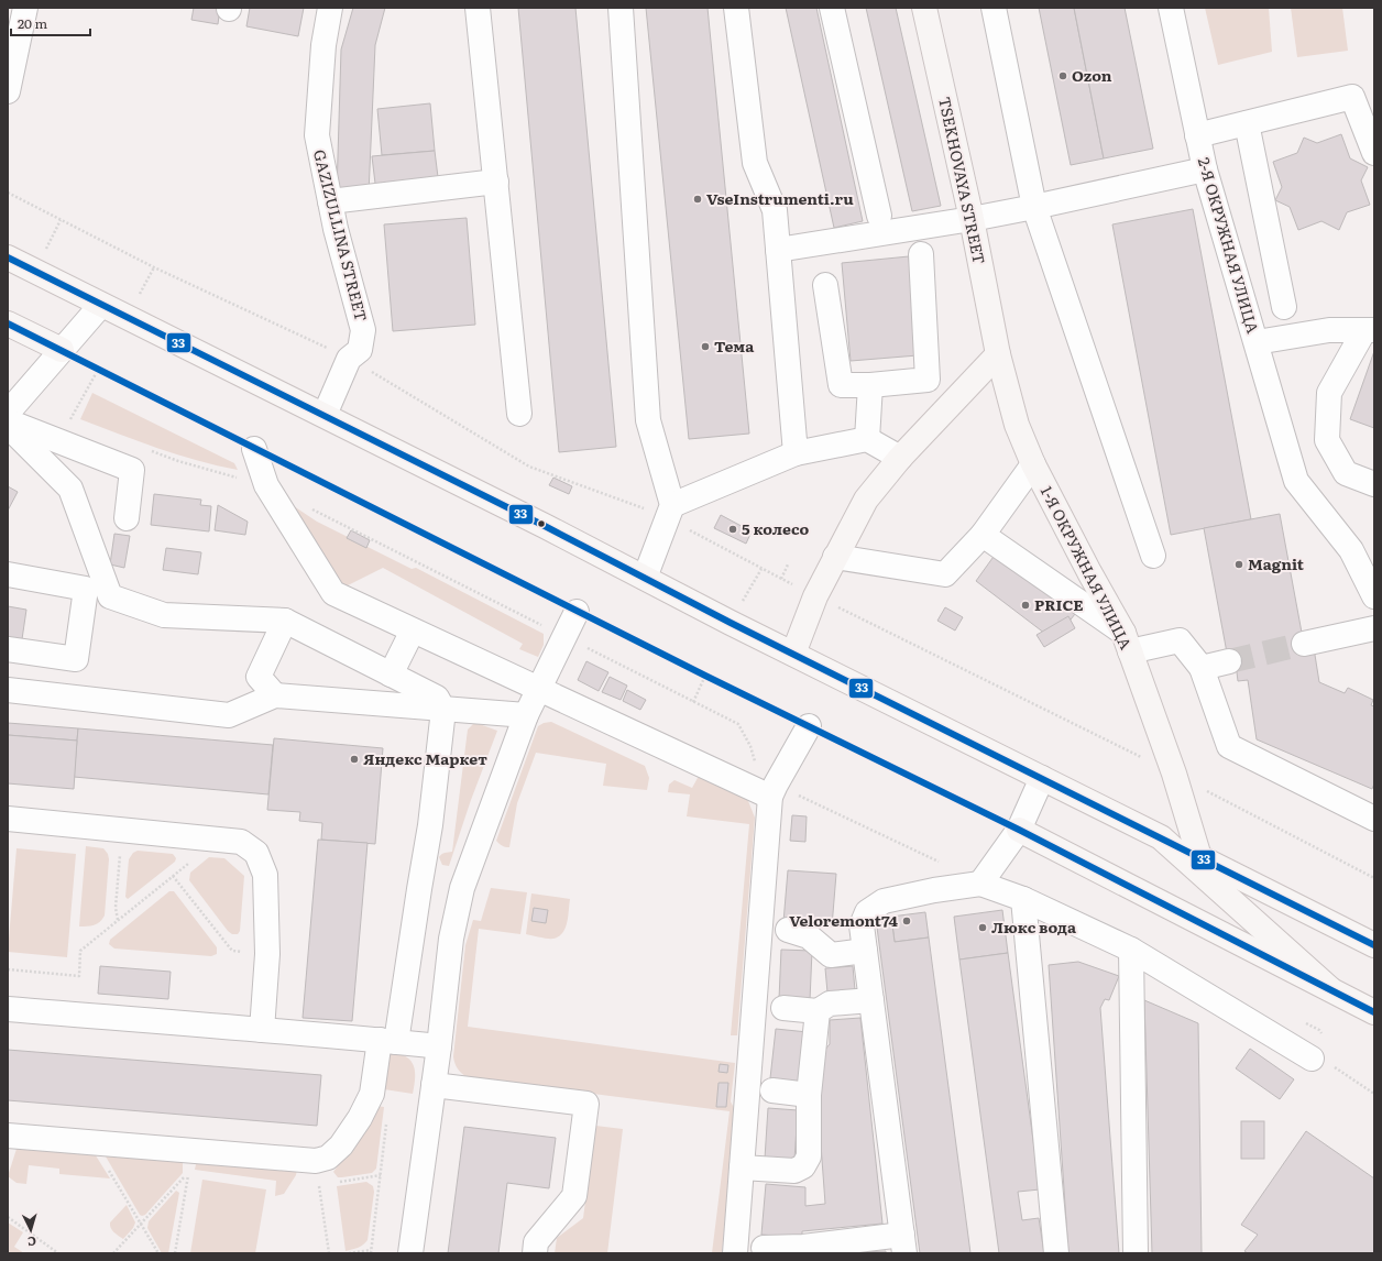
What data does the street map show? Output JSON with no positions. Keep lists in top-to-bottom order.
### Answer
{
  "streets": {
    "main road": ["TSEKHOVAYA STREET", "1-Я ОКРУЖНАЯ УЛИЦА"],
    "street": ["GAZIZULLINA STREET", "2-Я ОКРУЖНАЯ УЛИЦА"]
  },
  "crossings": [
    ["TSEKHOVAYA STREET", "1-Я ОКРУЖНАЯ УЛИЦА"]
  ],
  "places": [
    "Ozon",
    "VseInstrumenti.ru",
    "Тема",
    "5 колесо",
    "Magnit",
    "PRICE",
    "Яндекс Маркет",
    "Veloremont74",
    "Люкс вода"
  ],
  "lines": ["transit line 33"],
  "scale_bar": "20 m",
  "north": "bottom"
}
